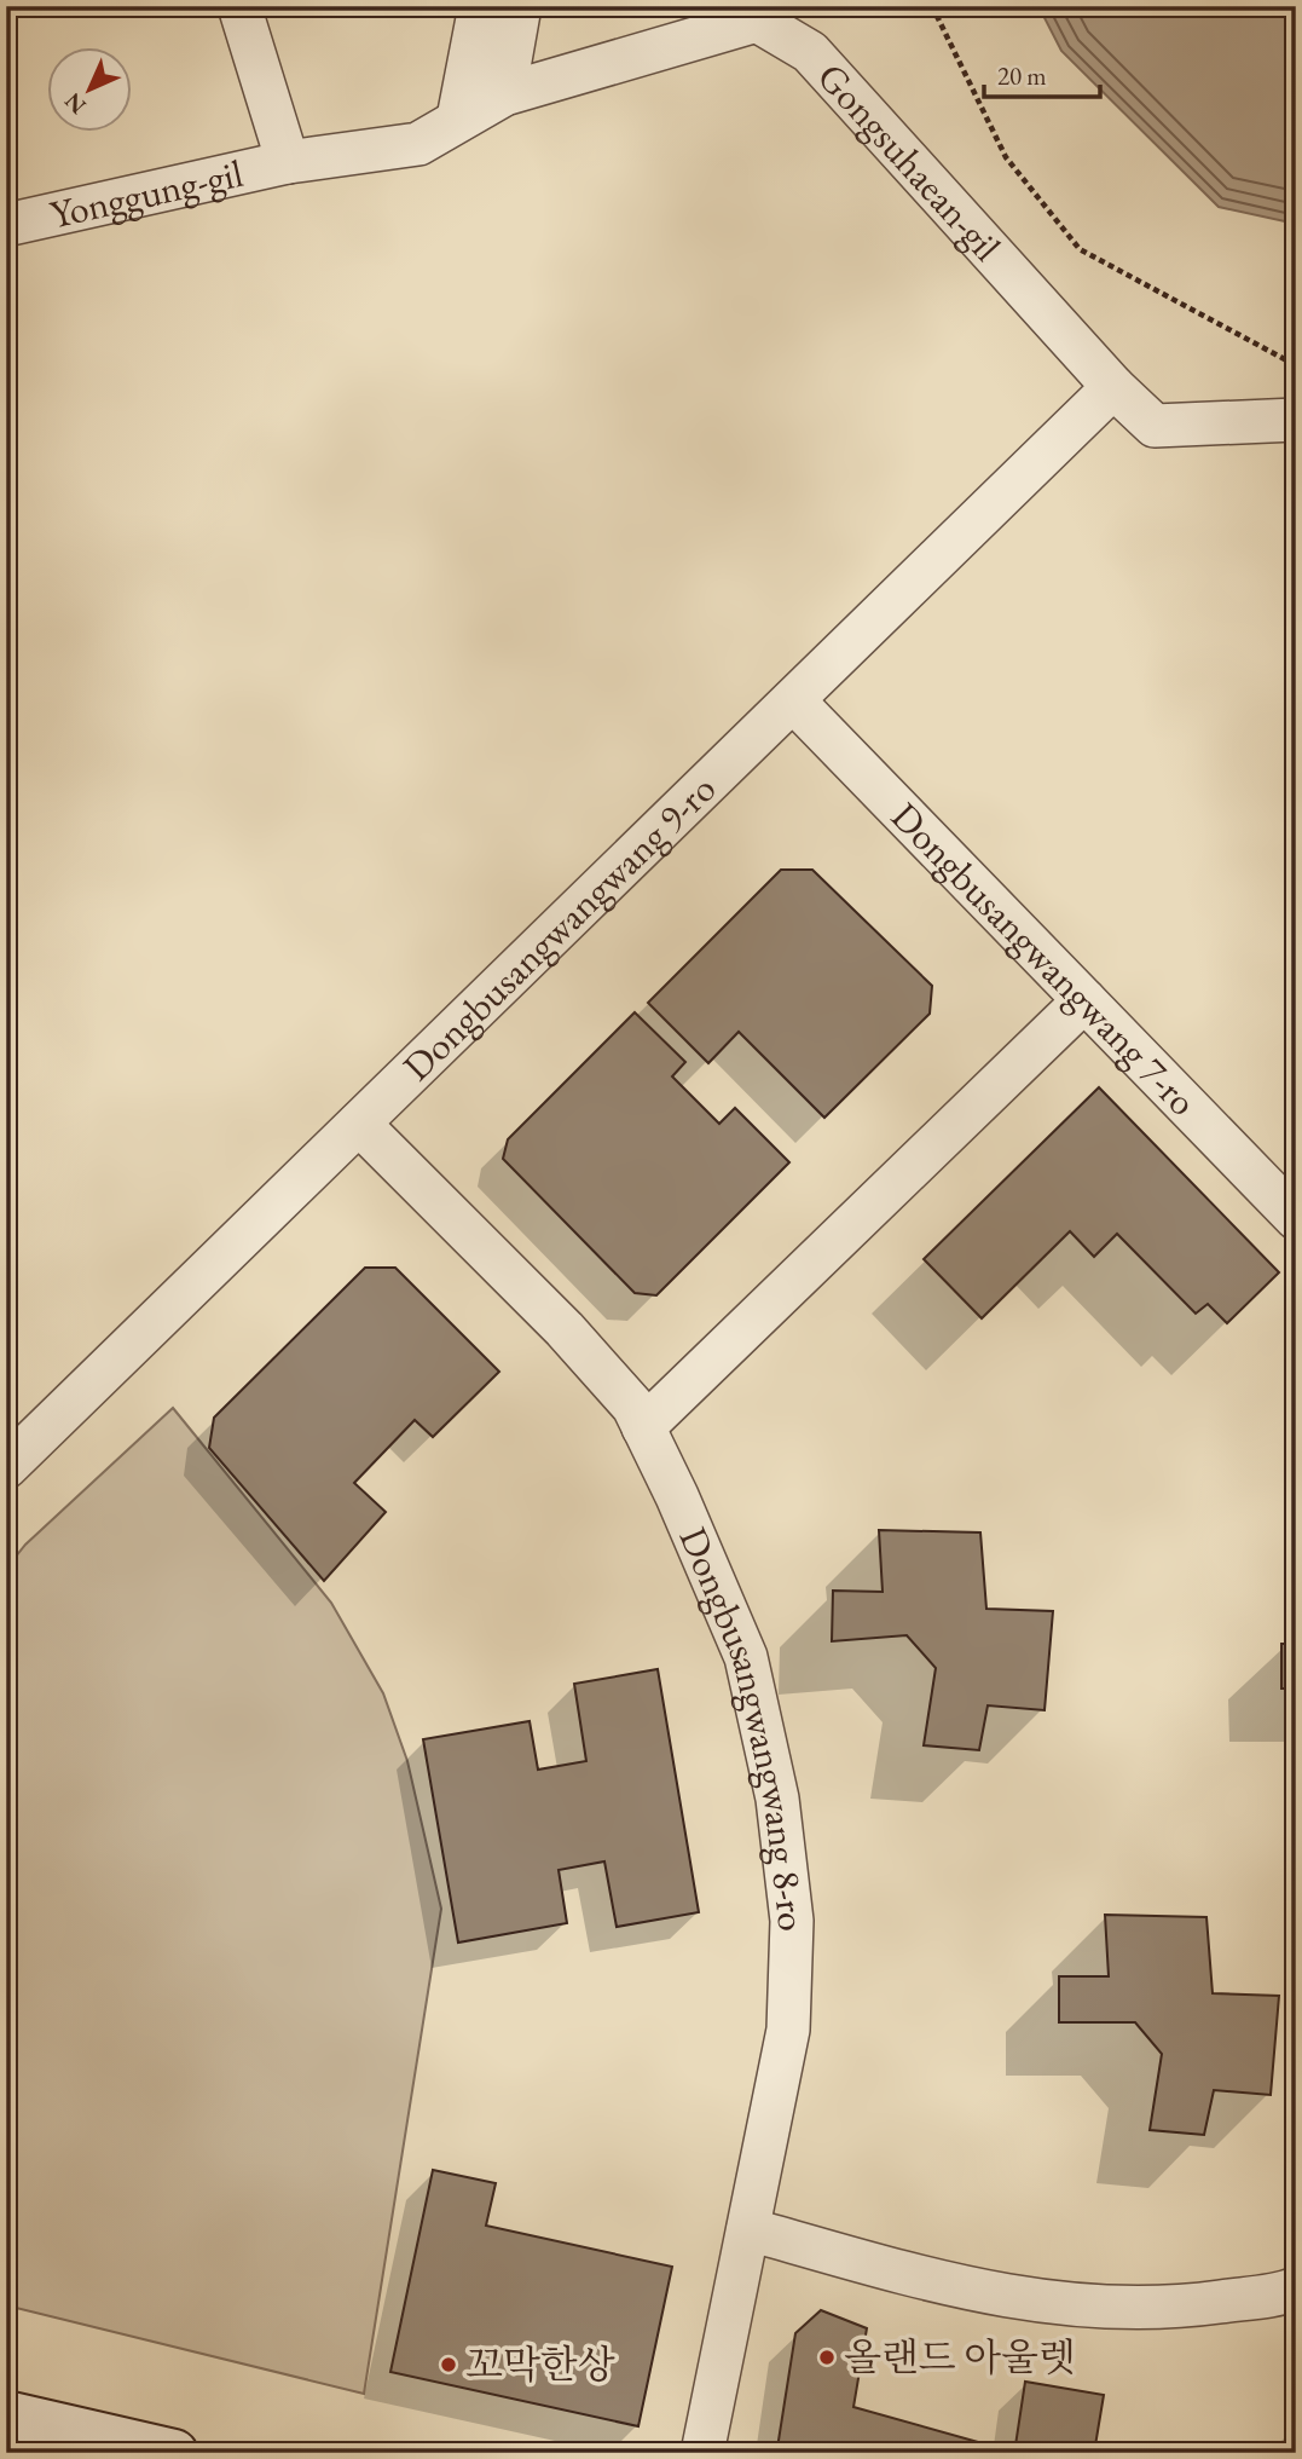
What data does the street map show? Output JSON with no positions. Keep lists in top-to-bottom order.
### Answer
{
  "streets": {
    "street": [
      "Gongsuhaean-gil",
      "Yonggung-gil",
      "Dongbusangwangwang 9-ro",
      "Dongbusangwangwang 7-ro",
      "Dongbusangwangwang 8-ro"
    ]
  },
  "crossings": [
    ["Gongsuhaean-gil", "Yonggung-gil"],
    ["Gongsuhaean-gil", "Dongbusangwangwang 9-ro"],
    ["Dongbusangwangwang 9-ro", "Dongbusangwangwang 7-ro"],
    ["Dongbusangwangwang 9-ro", "Dongbusangwangwang 8-ro"]
  ],
  "places": ["올랜드 아울렛", "꼬막한상"],
  "scale_bar": "20 m",
  "north": "bottom left"
}
